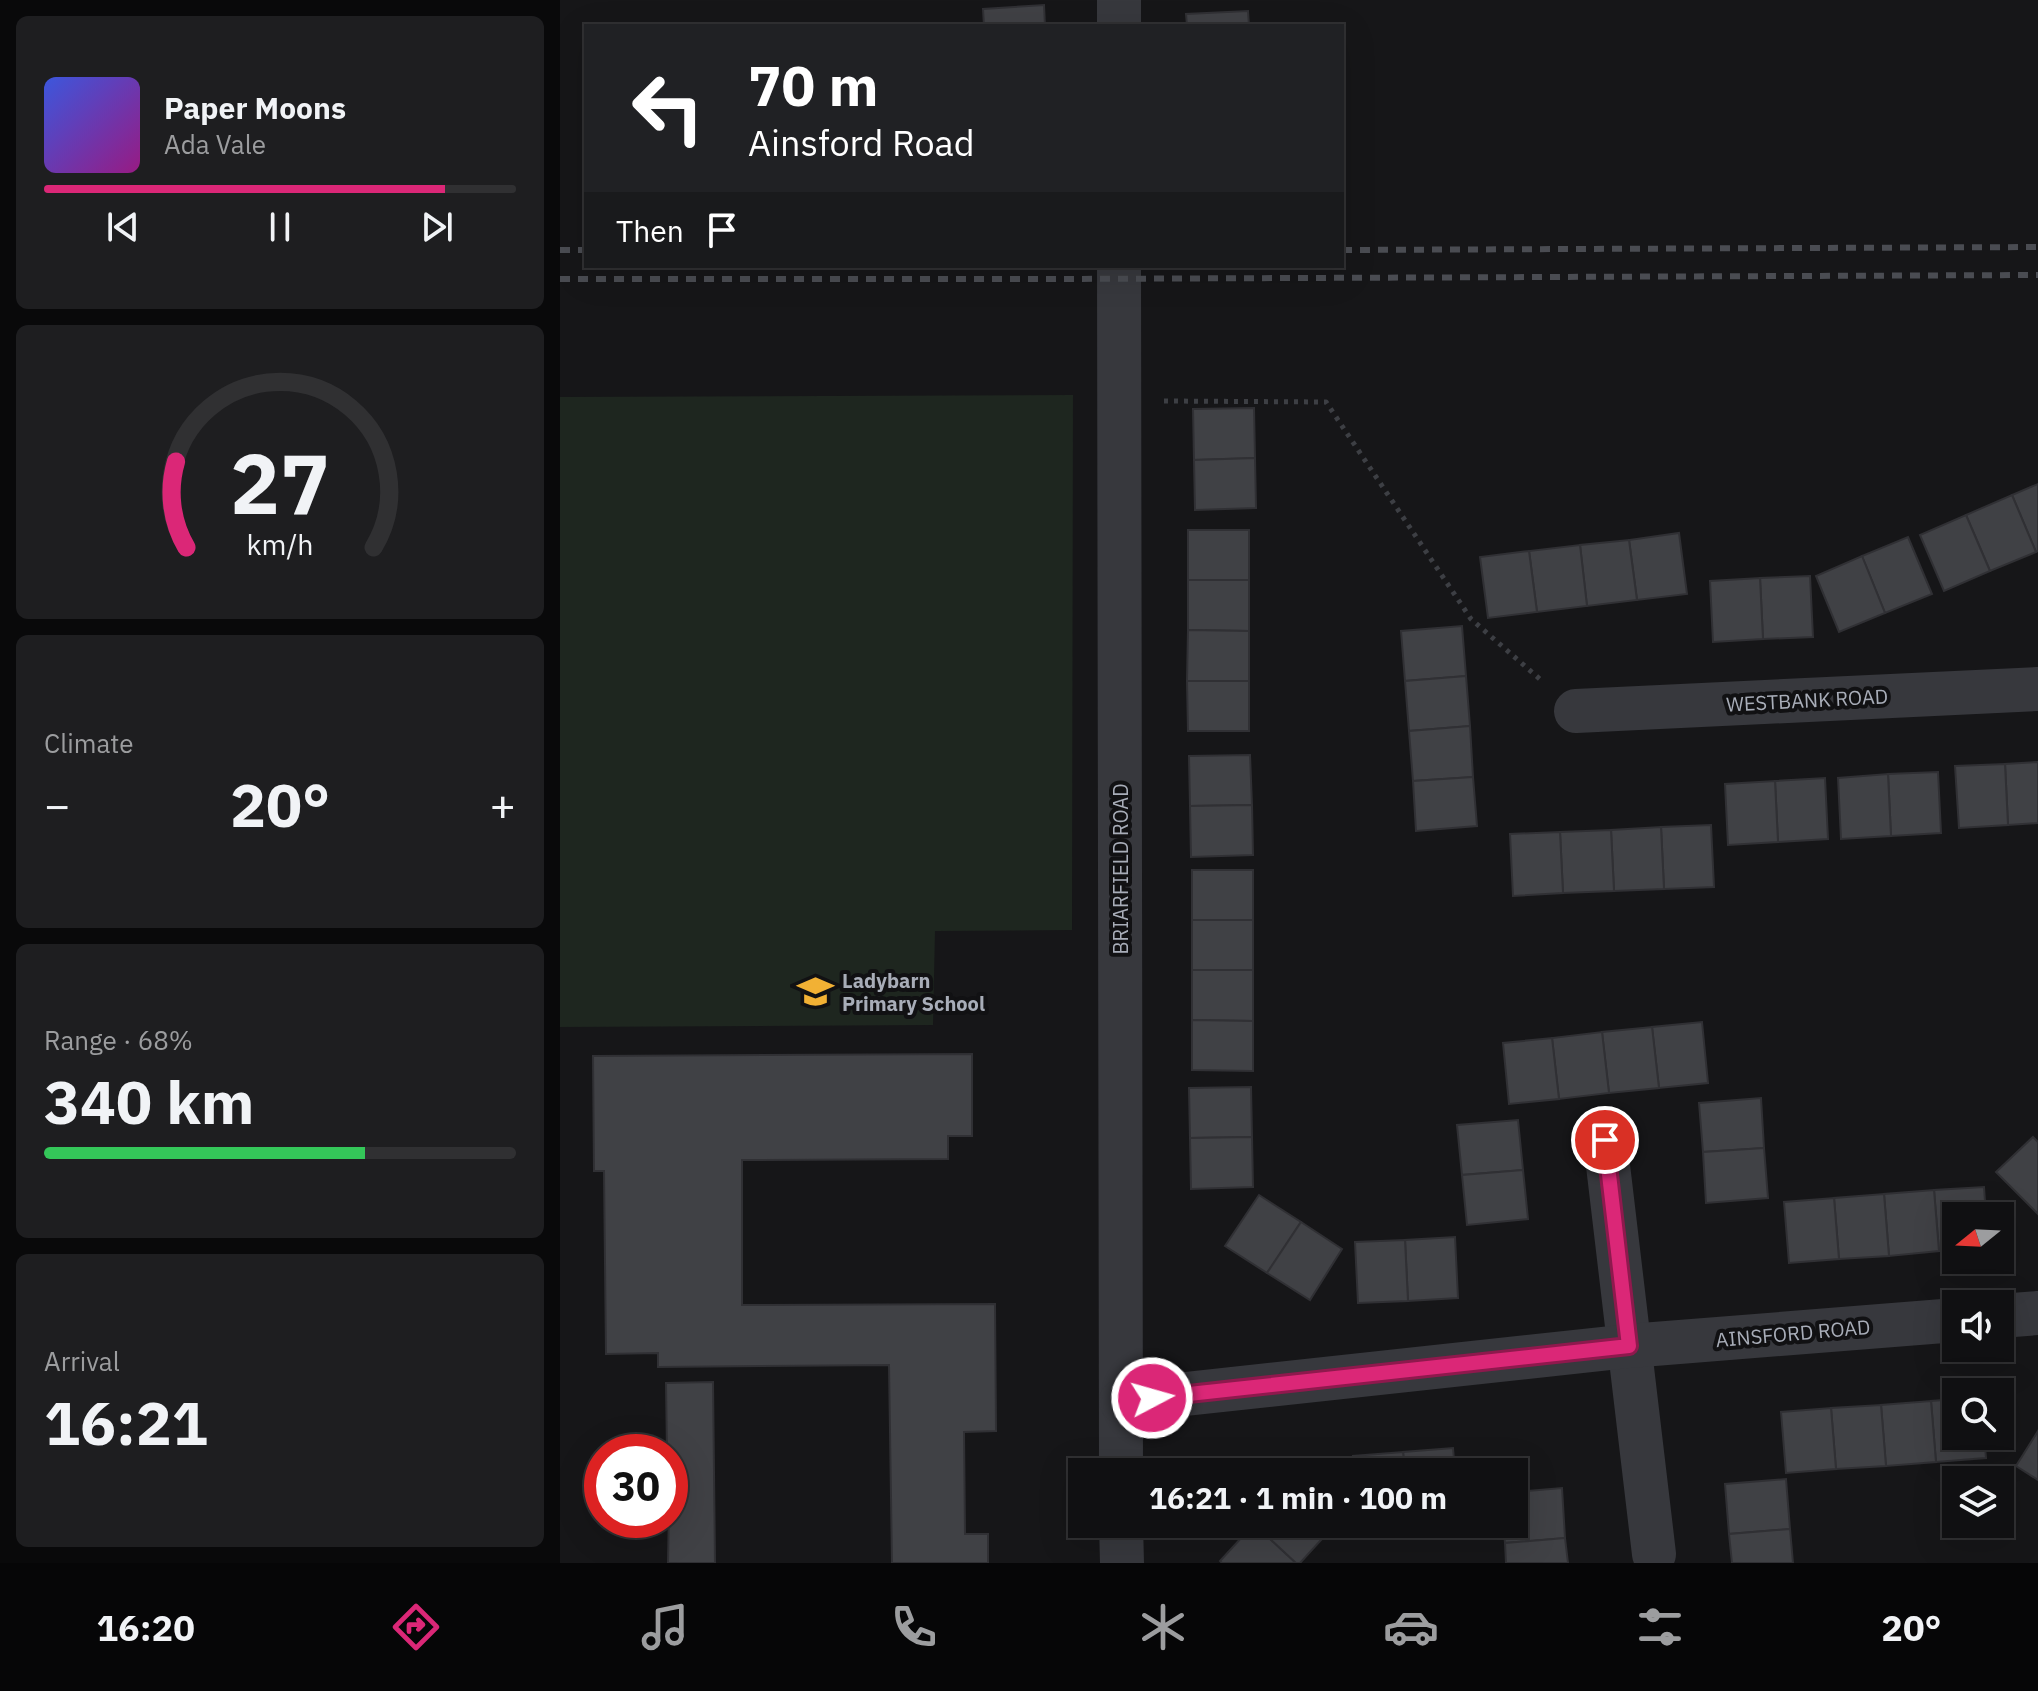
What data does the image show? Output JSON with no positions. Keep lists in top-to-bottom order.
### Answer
{
  "streets": {
    "street": ["WESTBANK ROAD", "BRIARFIELD ROAD", "AINSFORD ROAD"]
  },
  "crossings": [
    ["BRIARFIELD ROAD", "AINSFORD ROAD"]
  ],
  "places": {
    "school or university": ["Ladybarn Primary School"]
  },
  "north": "left",
  "page": {
    "turn": ["70 m", "Ainsford Road"],
    "song": ["Paper Moons", "Ada Vale"],
    "then": "Then",
    "tile": [
      "Climate",
      ["Range · 68%", "340 km"],
      ["Arrival", "16:21"]
    ],
    "heat": ["−", "20°", "+"],
    "limit": "30",
    "trip": "16:21 · 1 min · 100 m",
    "tabs": ["16:20", "20°"],
    "gauge": ["27", "km/h"]
  }
}
